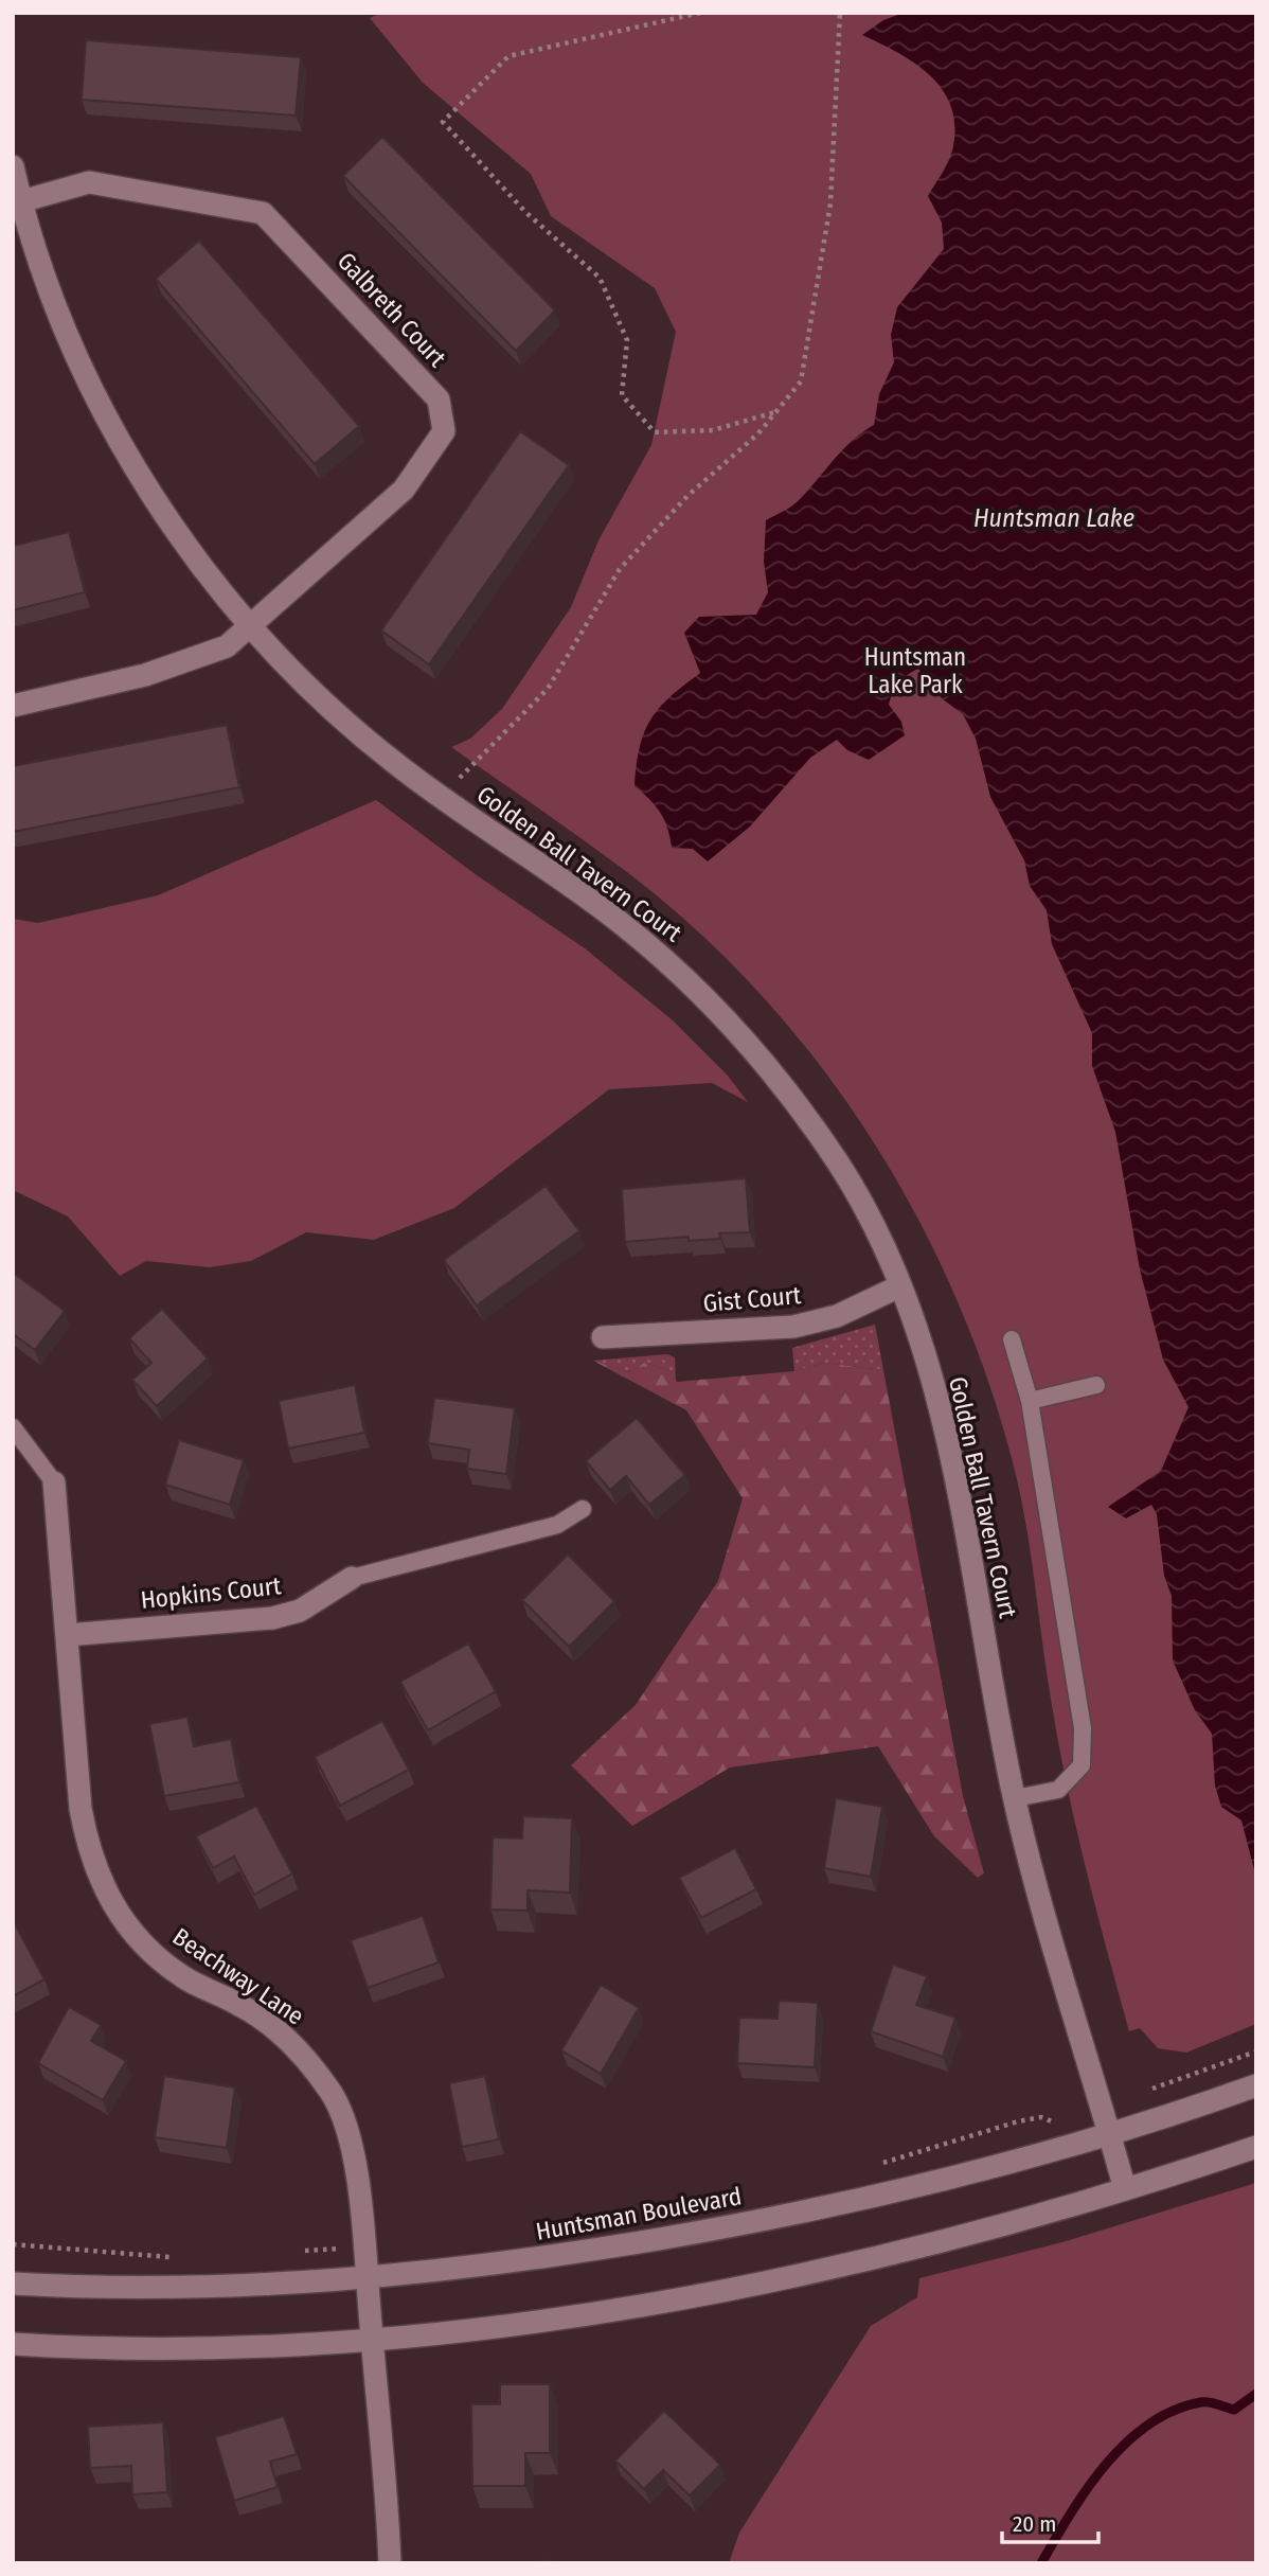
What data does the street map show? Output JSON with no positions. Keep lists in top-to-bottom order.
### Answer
{
  "streets": {
    "street": [
      "Galbreth Court",
      "Golden Ball Tavern Court",
      "Gist Court",
      "Hopkins Court",
      "Beachway Lane",
      "Huntsman Boulevard"
    ]
  },
  "crossings": [
    ["Galbreth Court", "Golden Ball Tavern Court"],
    ["Golden Ball Tavern Court", "Gist Court"],
    ["Golden Ball Tavern Court", "Huntsman Boulevard"],
    ["Hopkins Court", "Beachway Lane"],
    ["Beachway Lane", "Huntsman Boulevard"]
  ],
  "water": ["Huntsman Lake"],
  "parks": ["Huntsman Lake Park"],
  "scale_bar": "20 m"
}
